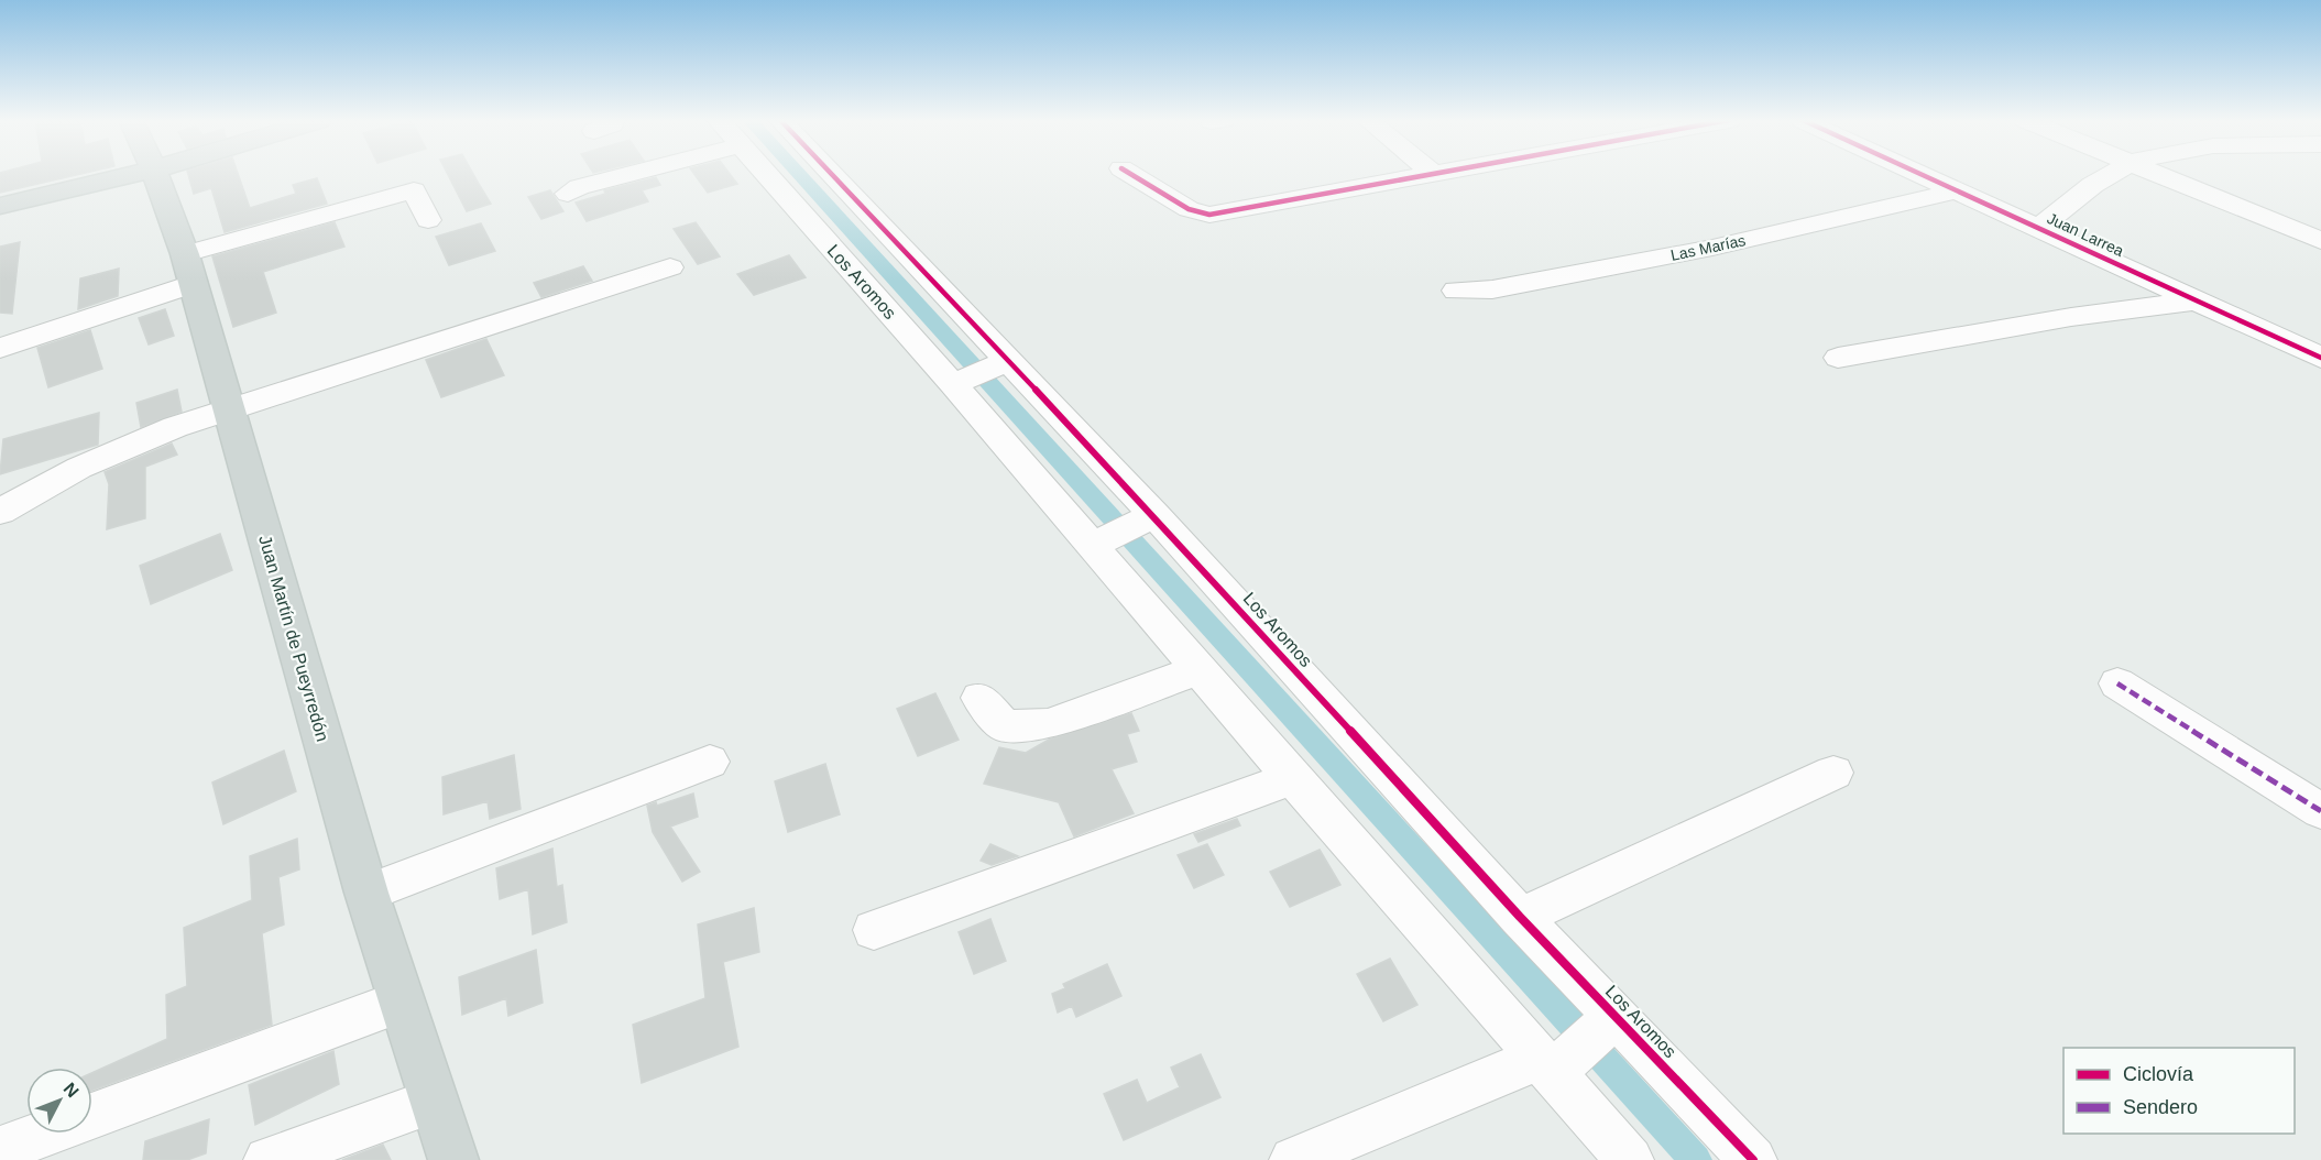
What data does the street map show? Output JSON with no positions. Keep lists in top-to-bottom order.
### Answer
{
  "streets": {
    "main road": ["Juan Martín de Pueyrredón"],
    "street": ["Juan Larrea", "Las Marías", "Los Aromos"]
  },
  "crossings": [
    ["Juan Larrea", "Las Marías"]
  ],
  "legend": ["Ciclovía", "Sendero"],
  "north": "top right"
}
